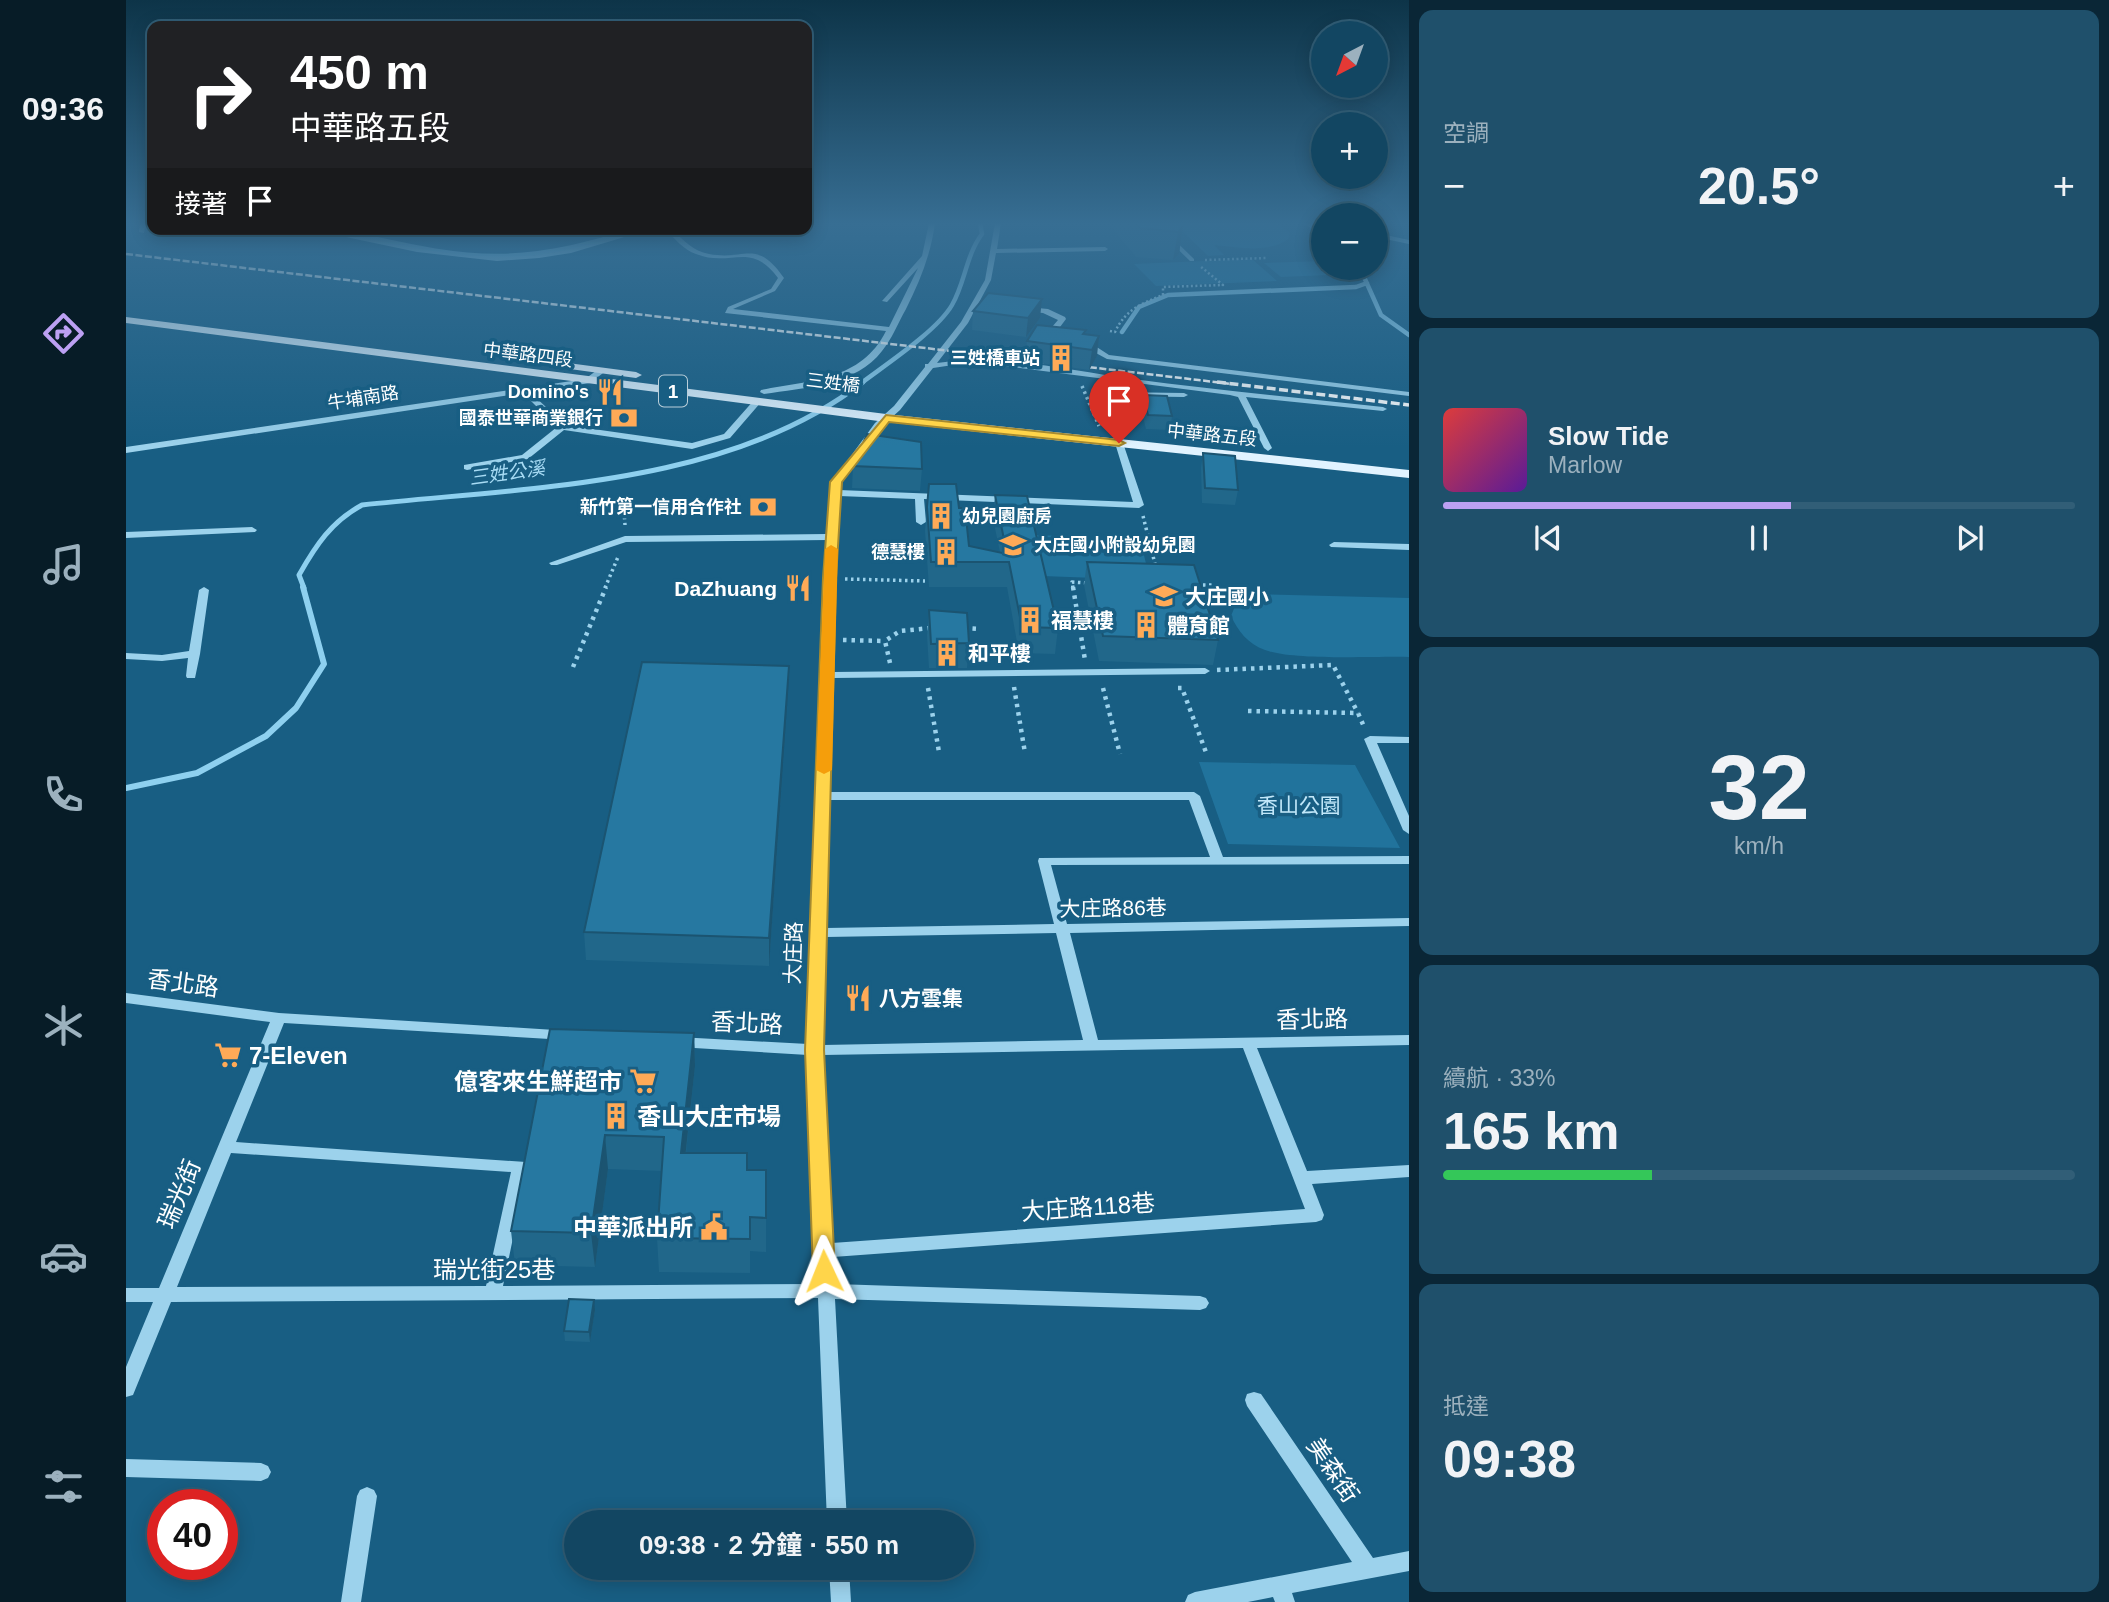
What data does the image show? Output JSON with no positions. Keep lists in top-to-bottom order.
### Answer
{
  "streets": {
    "main road": [
      "中華路四段",
      "三姓橋",
      "1",
      "中華路五段"
    ],
    "street": [
      "牛埔南路",
      "大庄路86巷",
      "大庄路",
      "香北路",
      "瑞光街",
      "大庄路118巷",
      "瑞光街25巷",
      "美森街"
    ]
  },
  "crossings": [
    ["中華路四段", "三姓橋"],
    ["中華路四段", "牛埔南路"],
    ["三姓橋", "中華路五段"],
    ["三姓橋", "大庄路"],
    ["中華路五段", "大庄路"],
    ["大庄路86巷", "大庄路"],
    ["大庄路", "香北路"],
    ["大庄路", "大庄路118巷"],
    ["大庄路", "瑞光街25巷"],
    ["香北路", "瑞光街"],
    ["香北路", "大庄路118巷"],
    ["瑞光街", "瑞光街25巷"]
  ],
  "water": ["三姓公溪"],
  "parks": ["香山公園"],
  "places": {
    "building": [
      "三姓橋車站",
      "幼兒園廚房",
      "德慧樓",
      "福慧樓",
      "體育館",
      "和平樓",
      "香山大庄市場"
    ],
    "restaurant": ["Domino's", "DaZhuang", "八方雲集"],
    "bank": ["國泰世華商業銀行", "新竹第一信用合作社"],
    "school or university": ["大庄國小附設幼兒園", "大庄國小"],
    "supermarket": ["7-Eleven", "億客來生鮮超市"],
    "public building": ["中華派出所"]
  },
  "north": "bottom left",
  "page": {
    "tabs": "09:36",
    "tile": [
      "空調",
      ["32", "km/h"],
      ["續航 · 33%", "165 km"],
      ["抵達", "09:38"]
    ],
    "map_buttons": ["+", "−"],
    "turn": ["450 m", "中華路五段"],
    "heat": ["−", "20.5°", "+"],
    "then": "接著",
    "song": ["Slow Tide", "Marlow"],
    "limit": "40",
    "trip": "09:38 · 2 分鐘 · 550 m"
  }
}
